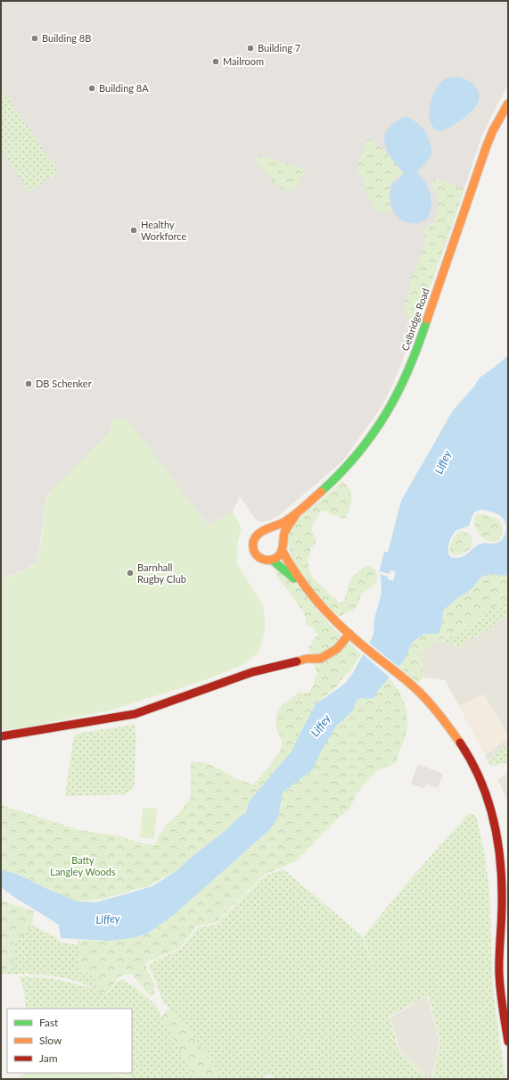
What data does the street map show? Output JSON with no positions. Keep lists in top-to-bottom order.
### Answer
{
  "streets": {
    "main road": ["Celbridge Road"]
  },
  "water": ["Liffey"],
  "parks": ["Batty Langley Woods"],
  "places": [
    "Building 8B",
    "Building 7",
    "Mailroom",
    "Building 8A",
    "Healthy Workforce",
    "DB Schenker",
    "Barnhall Rugby Club"
  ],
  "legend": ["Fast", "Slow", "Jam"]
}
